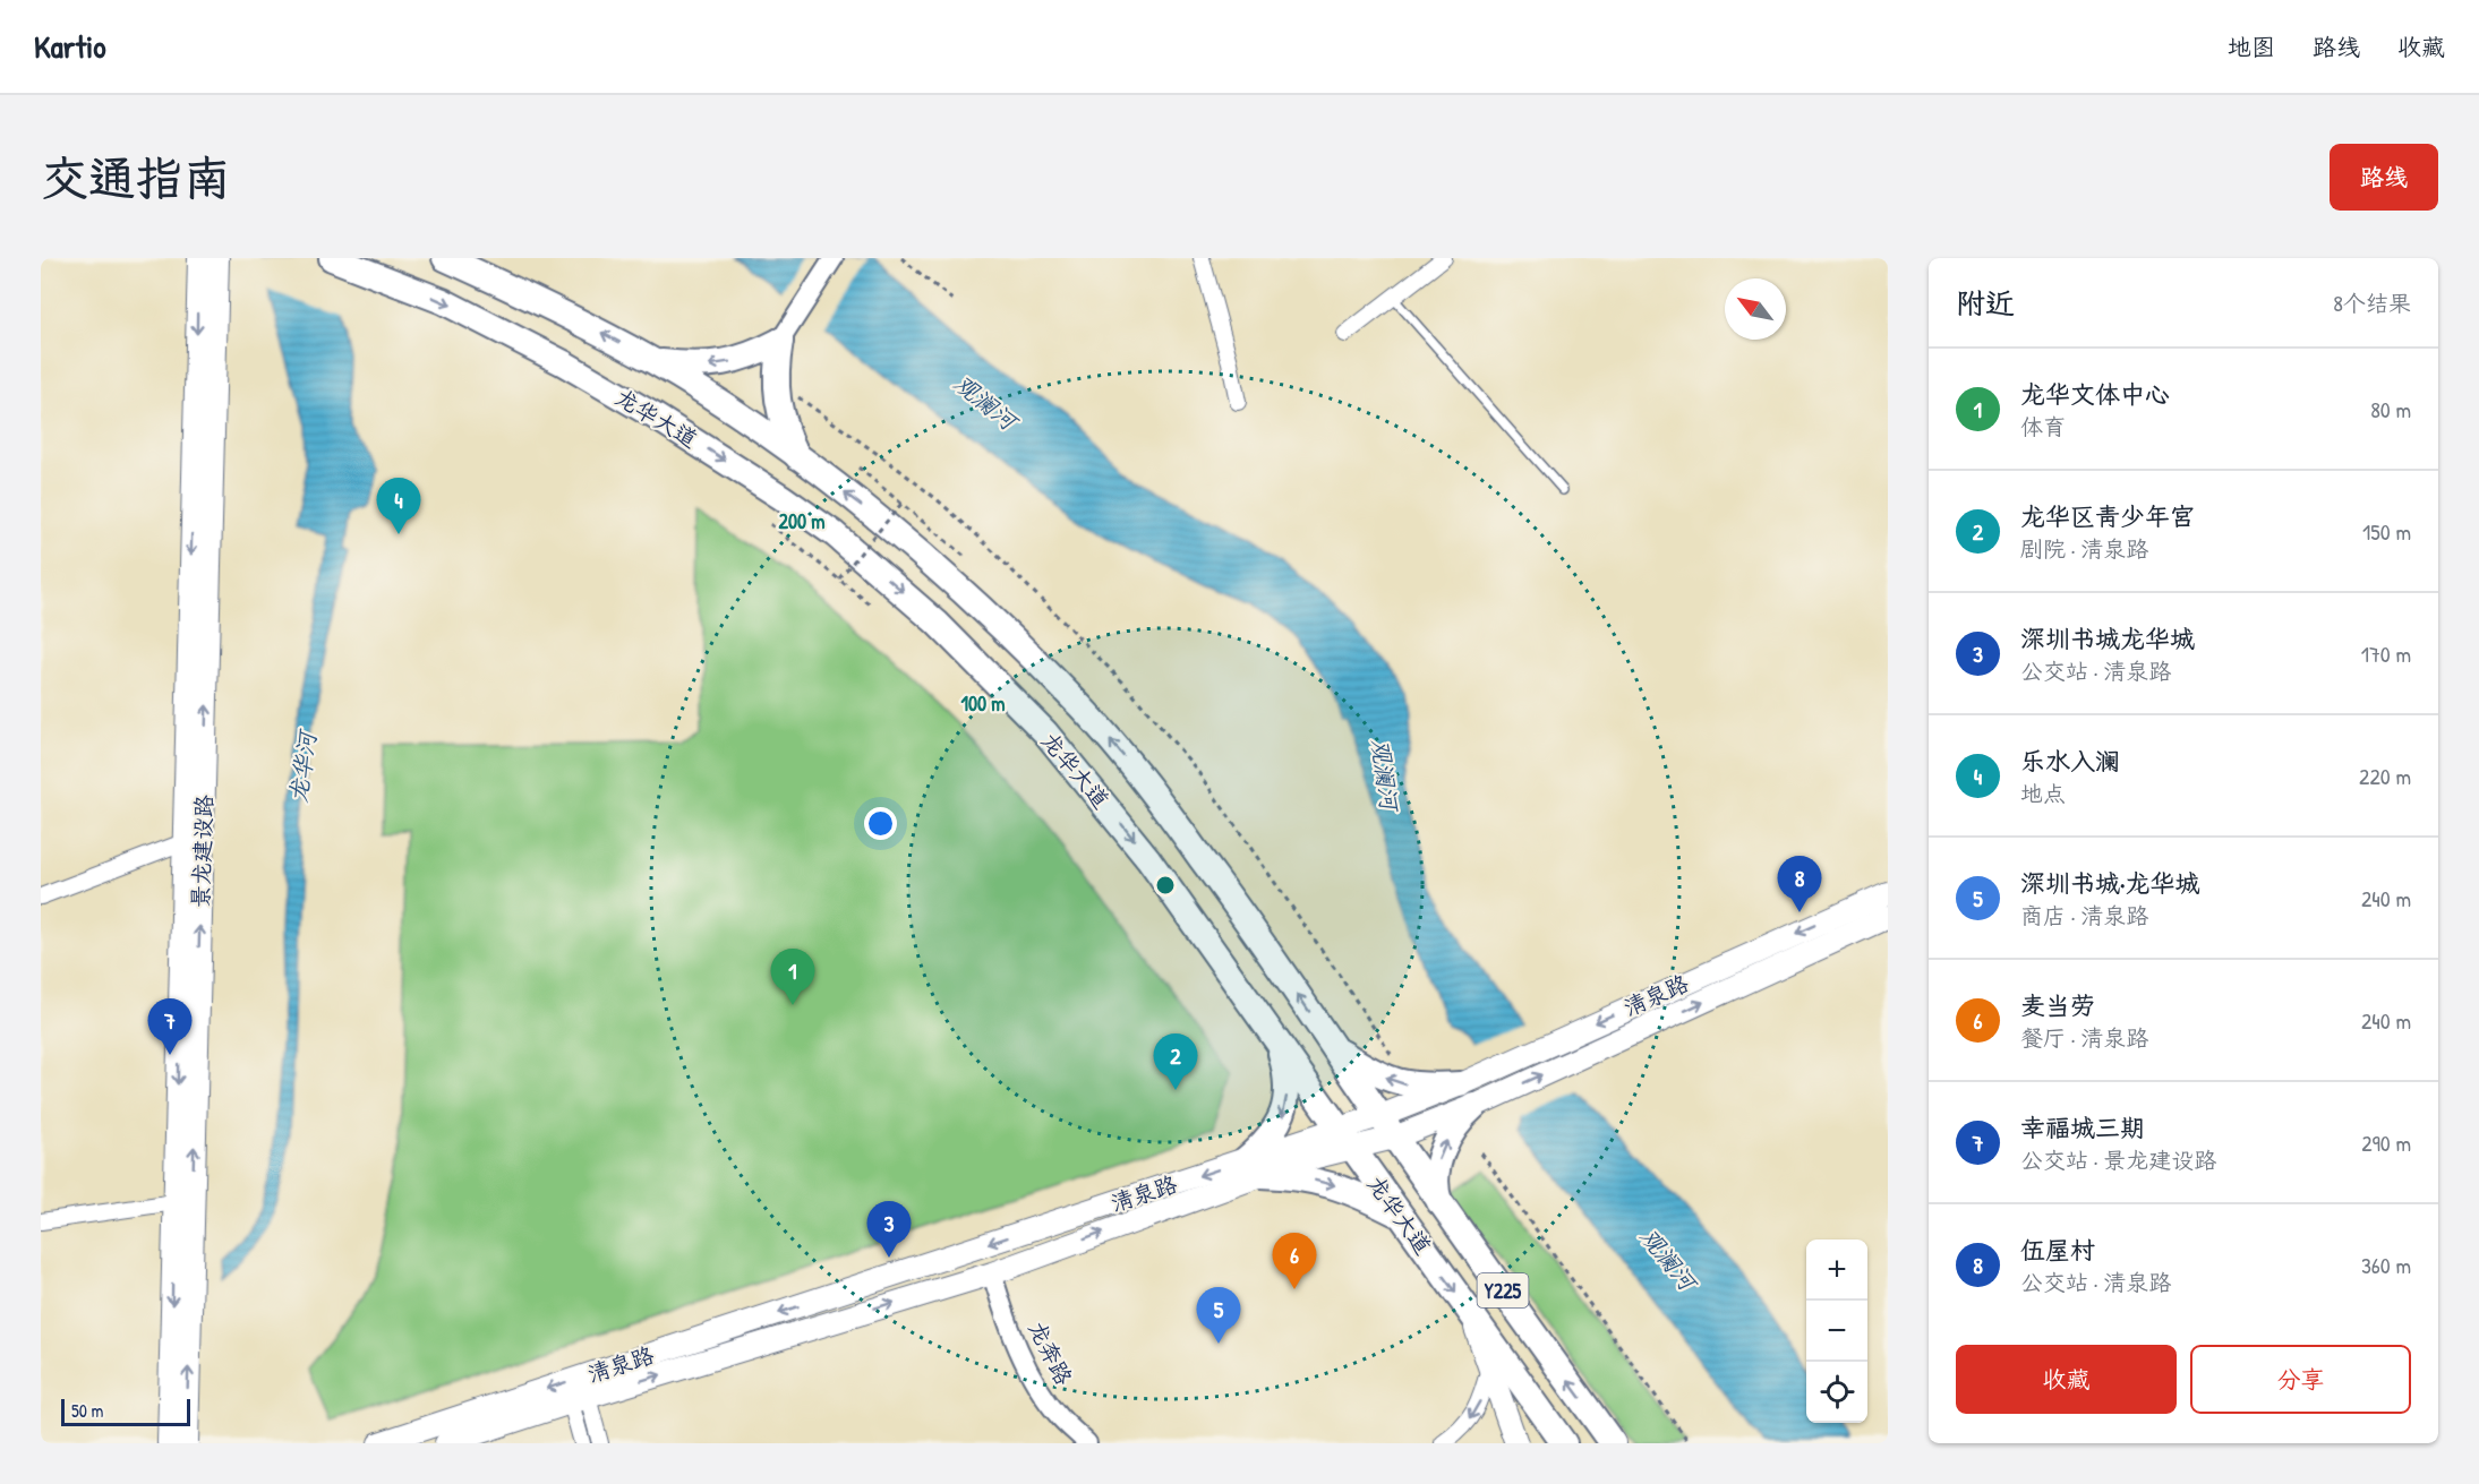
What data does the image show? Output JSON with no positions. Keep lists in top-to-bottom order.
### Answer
{
  "streets": {
    "main road": [
      "龙华大道",
      "景龙建设路",
      "清泉路",
      "Y225"
    ],
    "street": ["龙奔路"]
  },
  "crossings": [
    ["龙华大道", "清泉路"],
    ["清泉路", "龙奔路"]
  ],
  "water": ["观澜河", "龙华河"],
  "scale_bar": "50 m",
  "north": "top left",
  "page": {
    "header": "Kartio",
    "nav": ["地图", "路线", "收藏"],
    "buttons": [
      "路线",
      ["收藏", "分享"]
    ],
    "title": "交通指南",
    "heading": ["附近", "8个结果"],
    "list": [
      {
        "mark": "1",
        "name": "龙华文体中心",
        "note": "体育",
        "value": "80 m"
      },
      {
        "mark": "2",
        "name": "龙华区青少年宫",
        "note": "剧院 · 清泉路",
        "value": "150 m"
      },
      {
        "mark": "3",
        "name": "深圳书城龙华城",
        "note": "公交站 · 清泉路",
        "value": "170 m"
      },
      {
        "mark": "4",
        "name": "乐水入澜",
        "note": "地点",
        "value": "220 m"
      },
      {
        "mark": "5",
        "name": "深圳书城·龙华城",
        "note": "商店 · 清泉路",
        "value": "240 m"
      },
      {
        "mark": "6",
        "name": "麦当劳",
        "note": "餐厅 · 清泉路",
        "value": "240 m"
      },
      {
        "mark": "7",
        "name": "幸福城三期",
        "note": "公交站 · 景龙建设路",
        "value": "290 m"
      },
      {
        "mark": "8",
        "name": "伍屋村",
        "note": "公交站 · 清泉路",
        "value": "360 m"
      }
    ],
    "pins": [
      "4",
      "8",
      "1",
      "7",
      "2",
      "3",
      "6",
      "5"
    ],
    "map_buttons": ["+", "−"],
    "scale": "50 m"
  },
  "rings": ["200 m", "100 m"]
}
